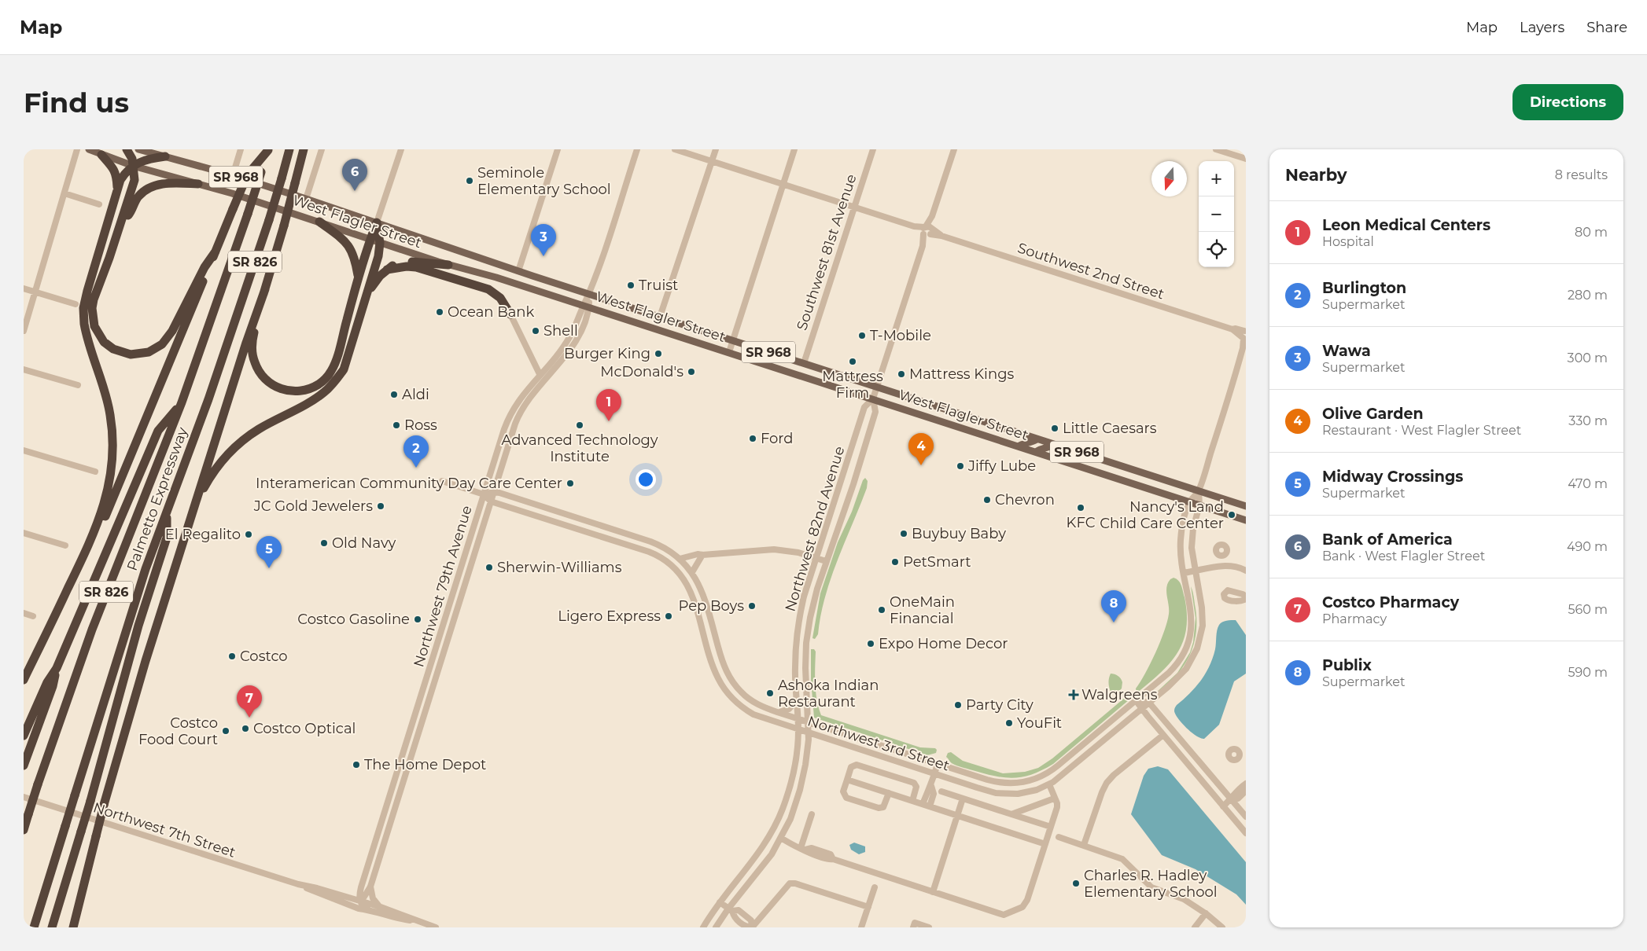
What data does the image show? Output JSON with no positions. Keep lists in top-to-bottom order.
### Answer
{
  "streets": {
    "highway": ["SR 826", "Palmetto Expressway"],
    "main road": ["SR 968", "West Flagler Street"],
    "street": [
      "Southwest 81st Avenue",
      "Southwest 2nd Street",
      "Northwest 82nd Avenue",
      "Northwest 79th Avenue",
      "Northwest 3rd Street",
      "Northwest 7th Street"
    ]
  },
  "crossings": [
    ["West Flagler Street", "Southwest 81st Avenue"],
    ["West Flagler Street", "Northwest 82nd Avenue"],
    ["West Flagler Street", "Northwest 79th Avenue"],
    ["West Flagler Street", "Northwest 3rd Street"],
    ["Southwest 81st Avenue", "Southwest 2nd Street"],
    ["Southwest 2nd Street", "Northwest 82nd Avenue"],
    ["Northwest 82nd Avenue", "Northwest 3rd Street"],
    ["Northwest 79th Avenue", "Northwest 3rd Street"],
    ["Northwest 79th Avenue", "Northwest 7th Street"]
  ],
  "places": {
    "other": [
      "Seminole Elementary School",
      "Truist",
      "Ocean Bank",
      "Shell",
      "T-Mobile",
      "Burger King",
      "Mattress Firm",
      "McDonald's",
      "Mattress Kings",
      "Aldi",
      "Ross",
      "Advanced Technology Institute",
      "Little Caesars",
      "Ford",
      "Jiffy Lube",
      "Interamerican Community Day Care Center",
      "Chevron",
      "JC Gold Jewelers",
      "KFC",
      "Nancy's Land Child Care Center",
      "Buybuy Baby",
      "El Regalito",
      "Old Navy",
      "PetSmart",
      "Sherwin-Williams",
      "Pep Boys",
      "OneMain Financial",
      "Ligero Express",
      "Costco Gasoline",
      "Expo Home Decor",
      "Costco",
      "Ashoka Indian Restaurant",
      "Party City",
      "YouFit",
      "Costco Optical",
      "Costco Food Court",
      "The Home Depot",
      "Charles R. Hadley Elementary School"
    ],
    "health": ["Walgreens"]
  },
  "north": "bottom",
  "page": {
    "header": "Map",
    "nav": ["Map", "Layers", "Share"],
    "buttons": "Directions",
    "title": "Find us",
    "heading": ["Nearby", "8 results"],
    "pins": [
      "6",
      "3",
      "1",
      "4",
      "2",
      "5",
      "8",
      "7"
    ],
    "map_buttons": ["+", "−"],
    "list": [
      {
        "mark": "1",
        "name": "Leon Medical Centers",
        "note": "Hospital",
        "value": "80 m"
      },
      {
        "mark": "2",
        "name": "Burlington",
        "note": "Supermarket",
        "value": "280 m"
      },
      {
        "mark": "3",
        "name": "Wawa",
        "note": "Supermarket",
        "value": "300 m"
      },
      {
        "mark": "4",
        "name": "Olive Garden",
        "note": "Restaurant · West Flagler Street",
        "value": "330 m"
      },
      {
        "mark": "5",
        "name": "Midway Crossings",
        "note": "Supermarket",
        "value": "470 m"
      },
      {
        "mark": "6",
        "name": "Bank of America",
        "note": "Bank · West Flagler Street",
        "value": "490 m"
      },
      {
        "mark": "7",
        "name": "Costco Pharmacy",
        "note": "Pharmacy",
        "value": "560 m"
      },
      {
        "mark": "8",
        "name": "Publix",
        "note": "Supermarket",
        "value": "590 m"
      }
    ]
  }
}
